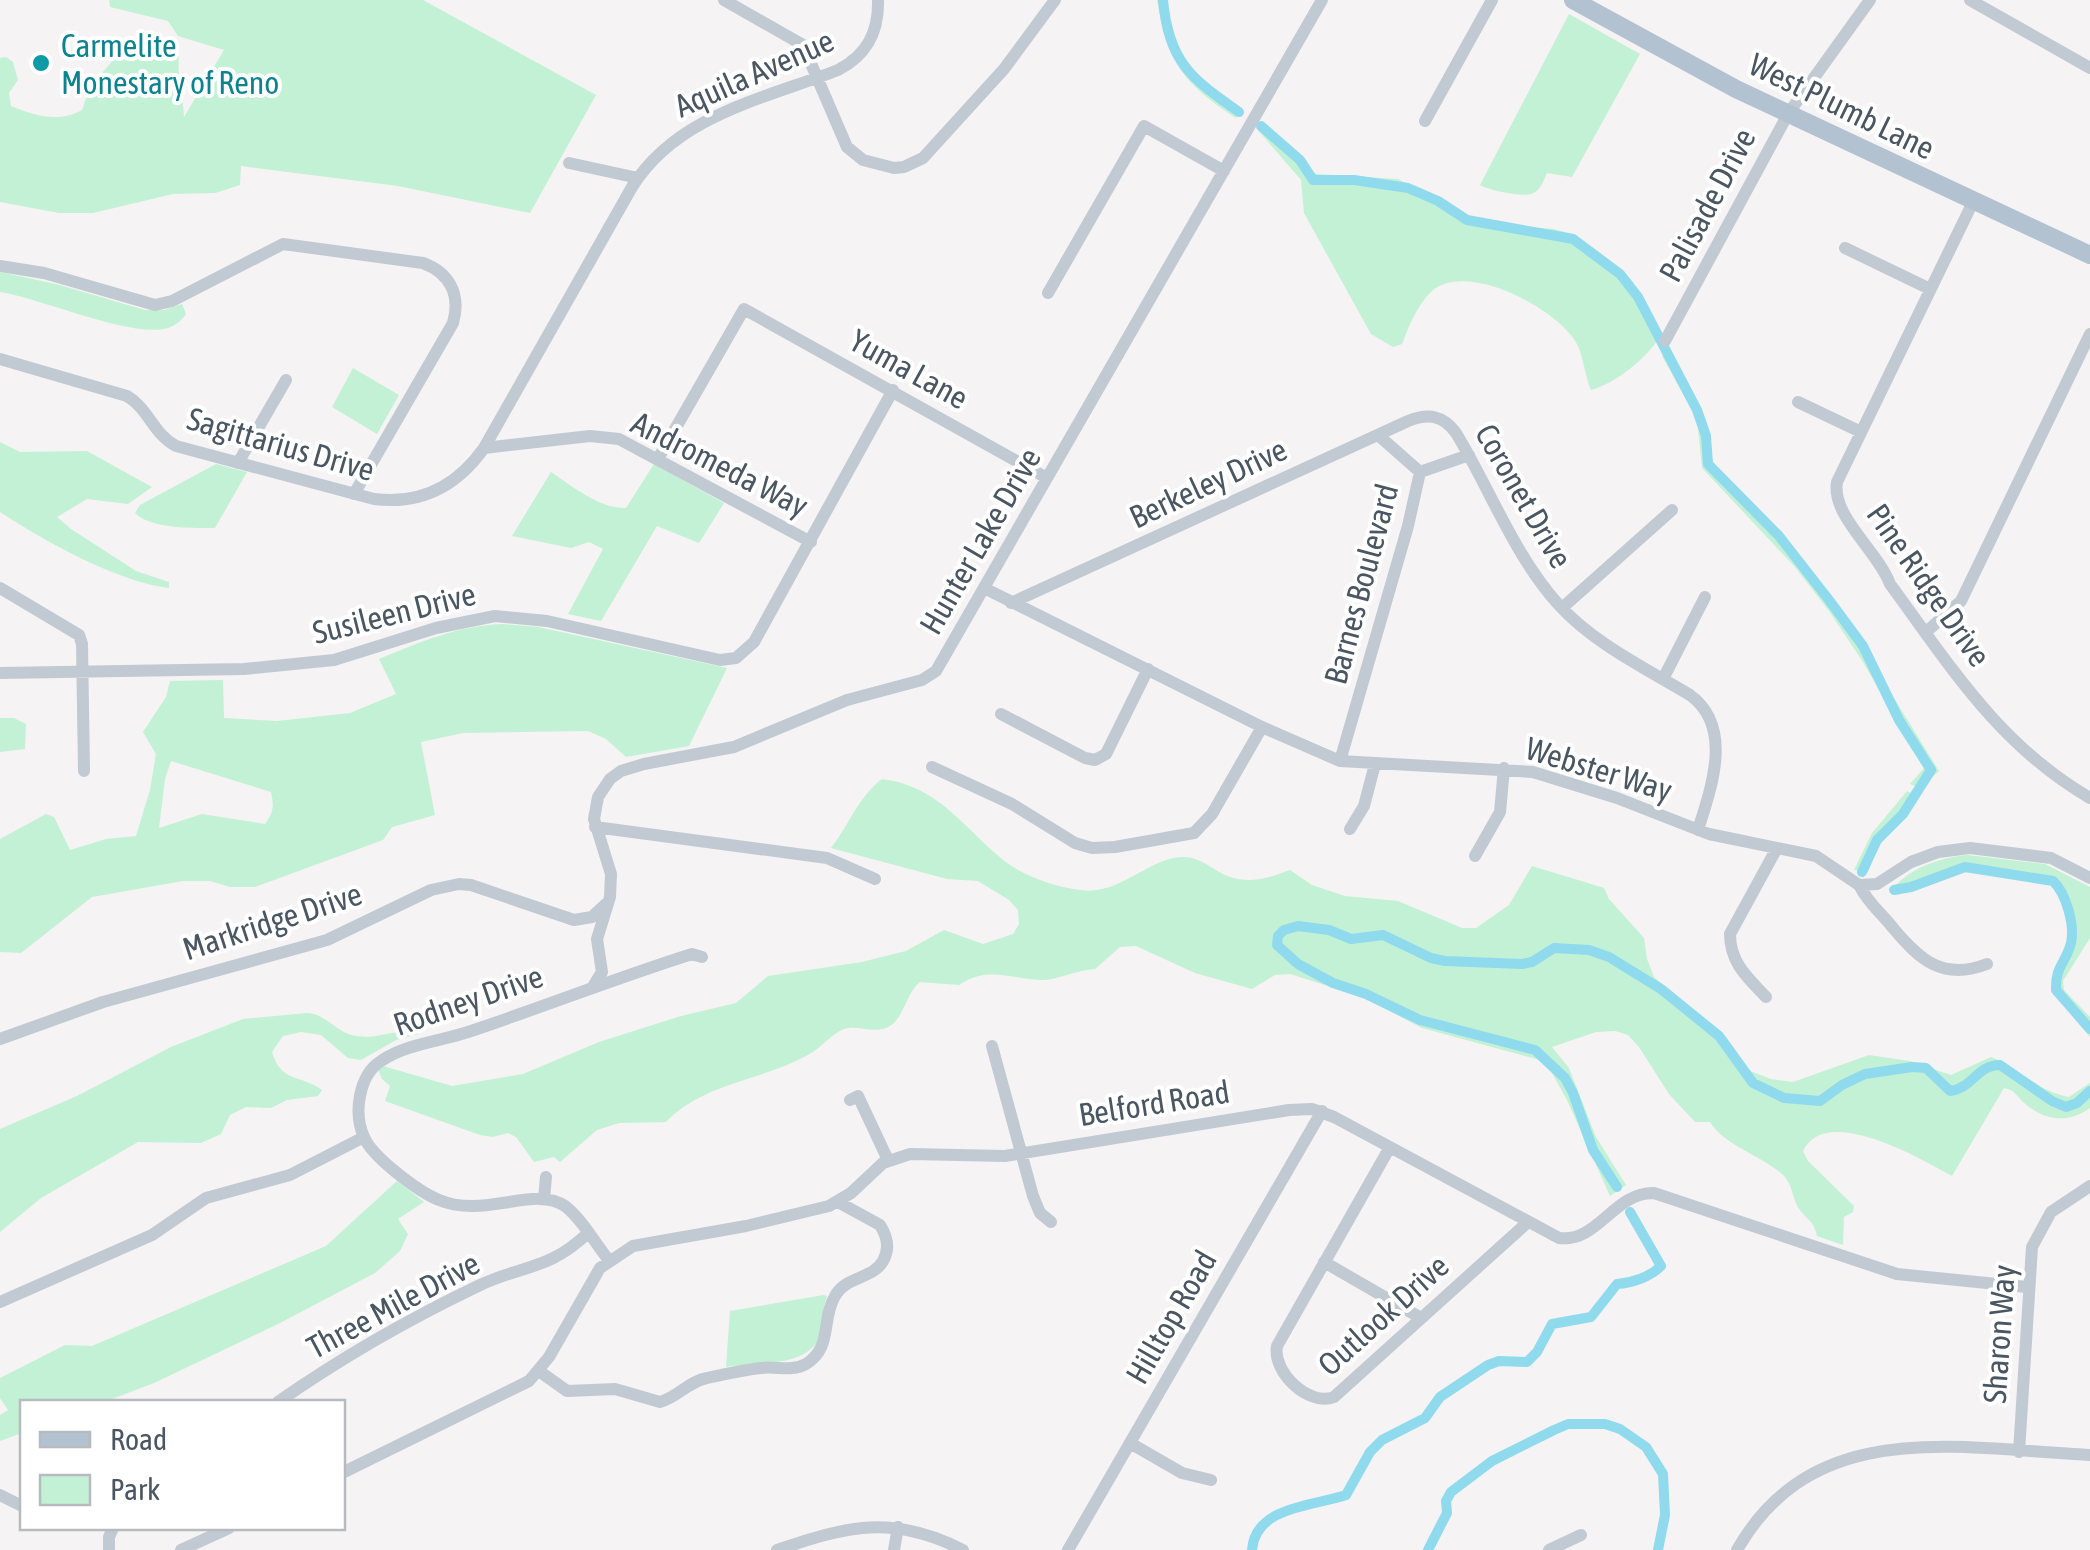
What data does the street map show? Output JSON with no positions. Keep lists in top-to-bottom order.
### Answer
{
  "streets": {
    "main road": ["West Plumb Lane"],
    "street": [
      "Aquila Avenue",
      "Palisade Drive",
      "Yuma Lane",
      "Sagittarius Drive",
      "Andromeda Way",
      "Berkeley Drive",
      "Coronet Drive",
      "Hunter Lake Drive",
      "Barnes Boulevard",
      "Pine Ridge Drive",
      "Susileen Drive",
      "Webster Way",
      "Markridge Drive",
      "Rodney Drive",
      "Belford Road",
      "Three Mile Drive",
      "Outlook Drive",
      "Hilltop Road",
      "Sharon Way"
    ]
  },
  "crossings": [
    ["Aquila Avenue", "Sagittarius Drive"],
    ["West Plumb Lane", "Palisade Drive"],
    ["West Plumb Lane", "Pine Ridge Drive"],
    ["Yuma Lane", "Andromeda Way"],
    ["Yuma Lane", "Hunter Lake Drive"],
    ["Sagittarius Drive", "Andromeda Way"],
    ["Andromeda Way", "Susileen Drive"],
    ["Berkeley Drive", "Coronet Drive"],
    ["Berkeley Drive", "Webster Way"],
    ["Coronet Drive", "Barnes Boulevard"],
    ["Coronet Drive", "Webster Way"],
    ["Hunter Lake Drive", "Webster Way"],
    ["Barnes Boulevard", "Webster Way"],
    ["Belford Road", "Outlook Drive"],
    ["Belford Road", "Hilltop Road"],
    ["Belford Road", "Sharon Way"]
  ],
  "places": ["Carmelite Monestary of Reno"],
  "legend": ["Road", "Park"]
}
